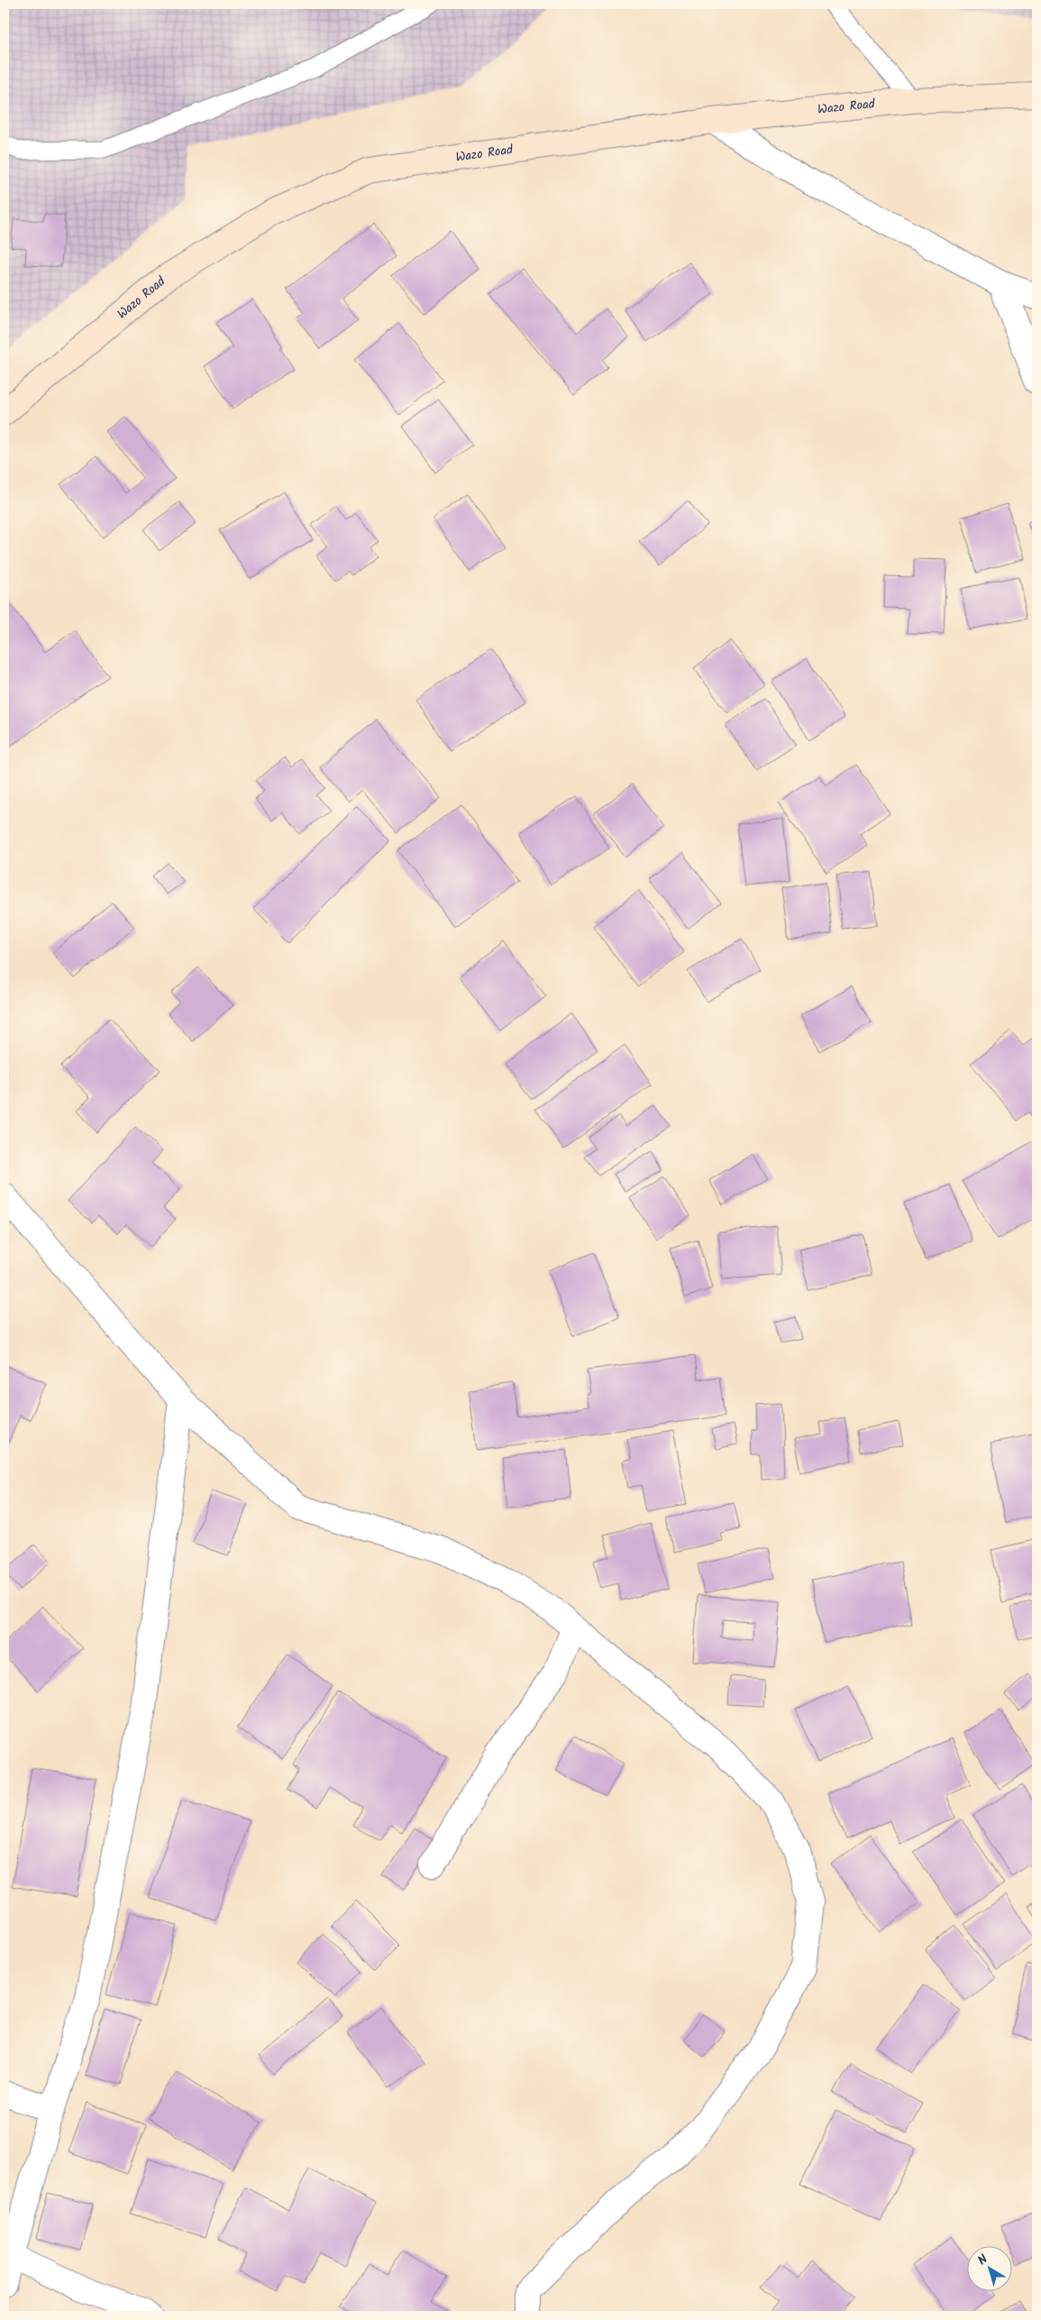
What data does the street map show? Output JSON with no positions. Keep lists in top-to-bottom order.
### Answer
{
  "streets": {
    "main road": ["Wazo Road"]
  },
  "north": "top left"
}
